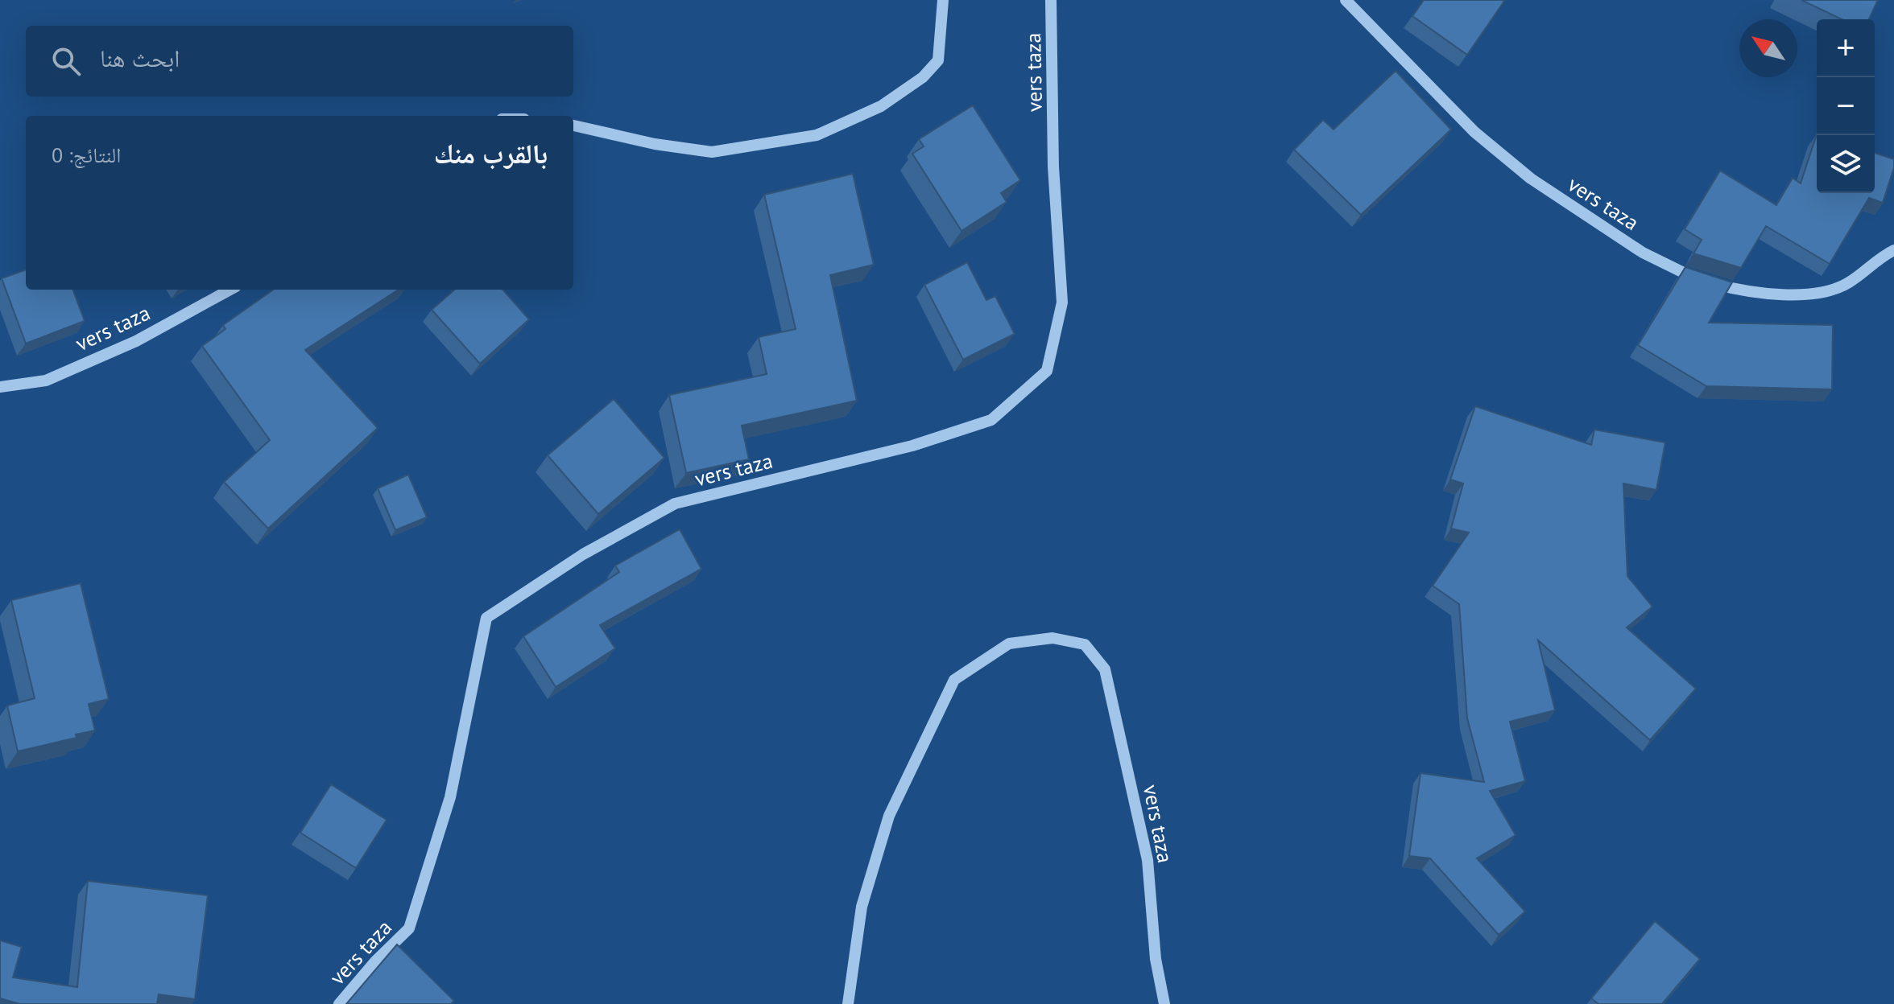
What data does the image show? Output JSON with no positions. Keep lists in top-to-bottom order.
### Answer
{
  "streets": {
    "street": ["vers taza"]
  },
  "north": "top left",
  "page": {
    "map_buttons": ["+", "−"],
    "search": "ابحث هنا",
    "heading": ["بالقرب منك", "النتائج: 0"]
  }
}
